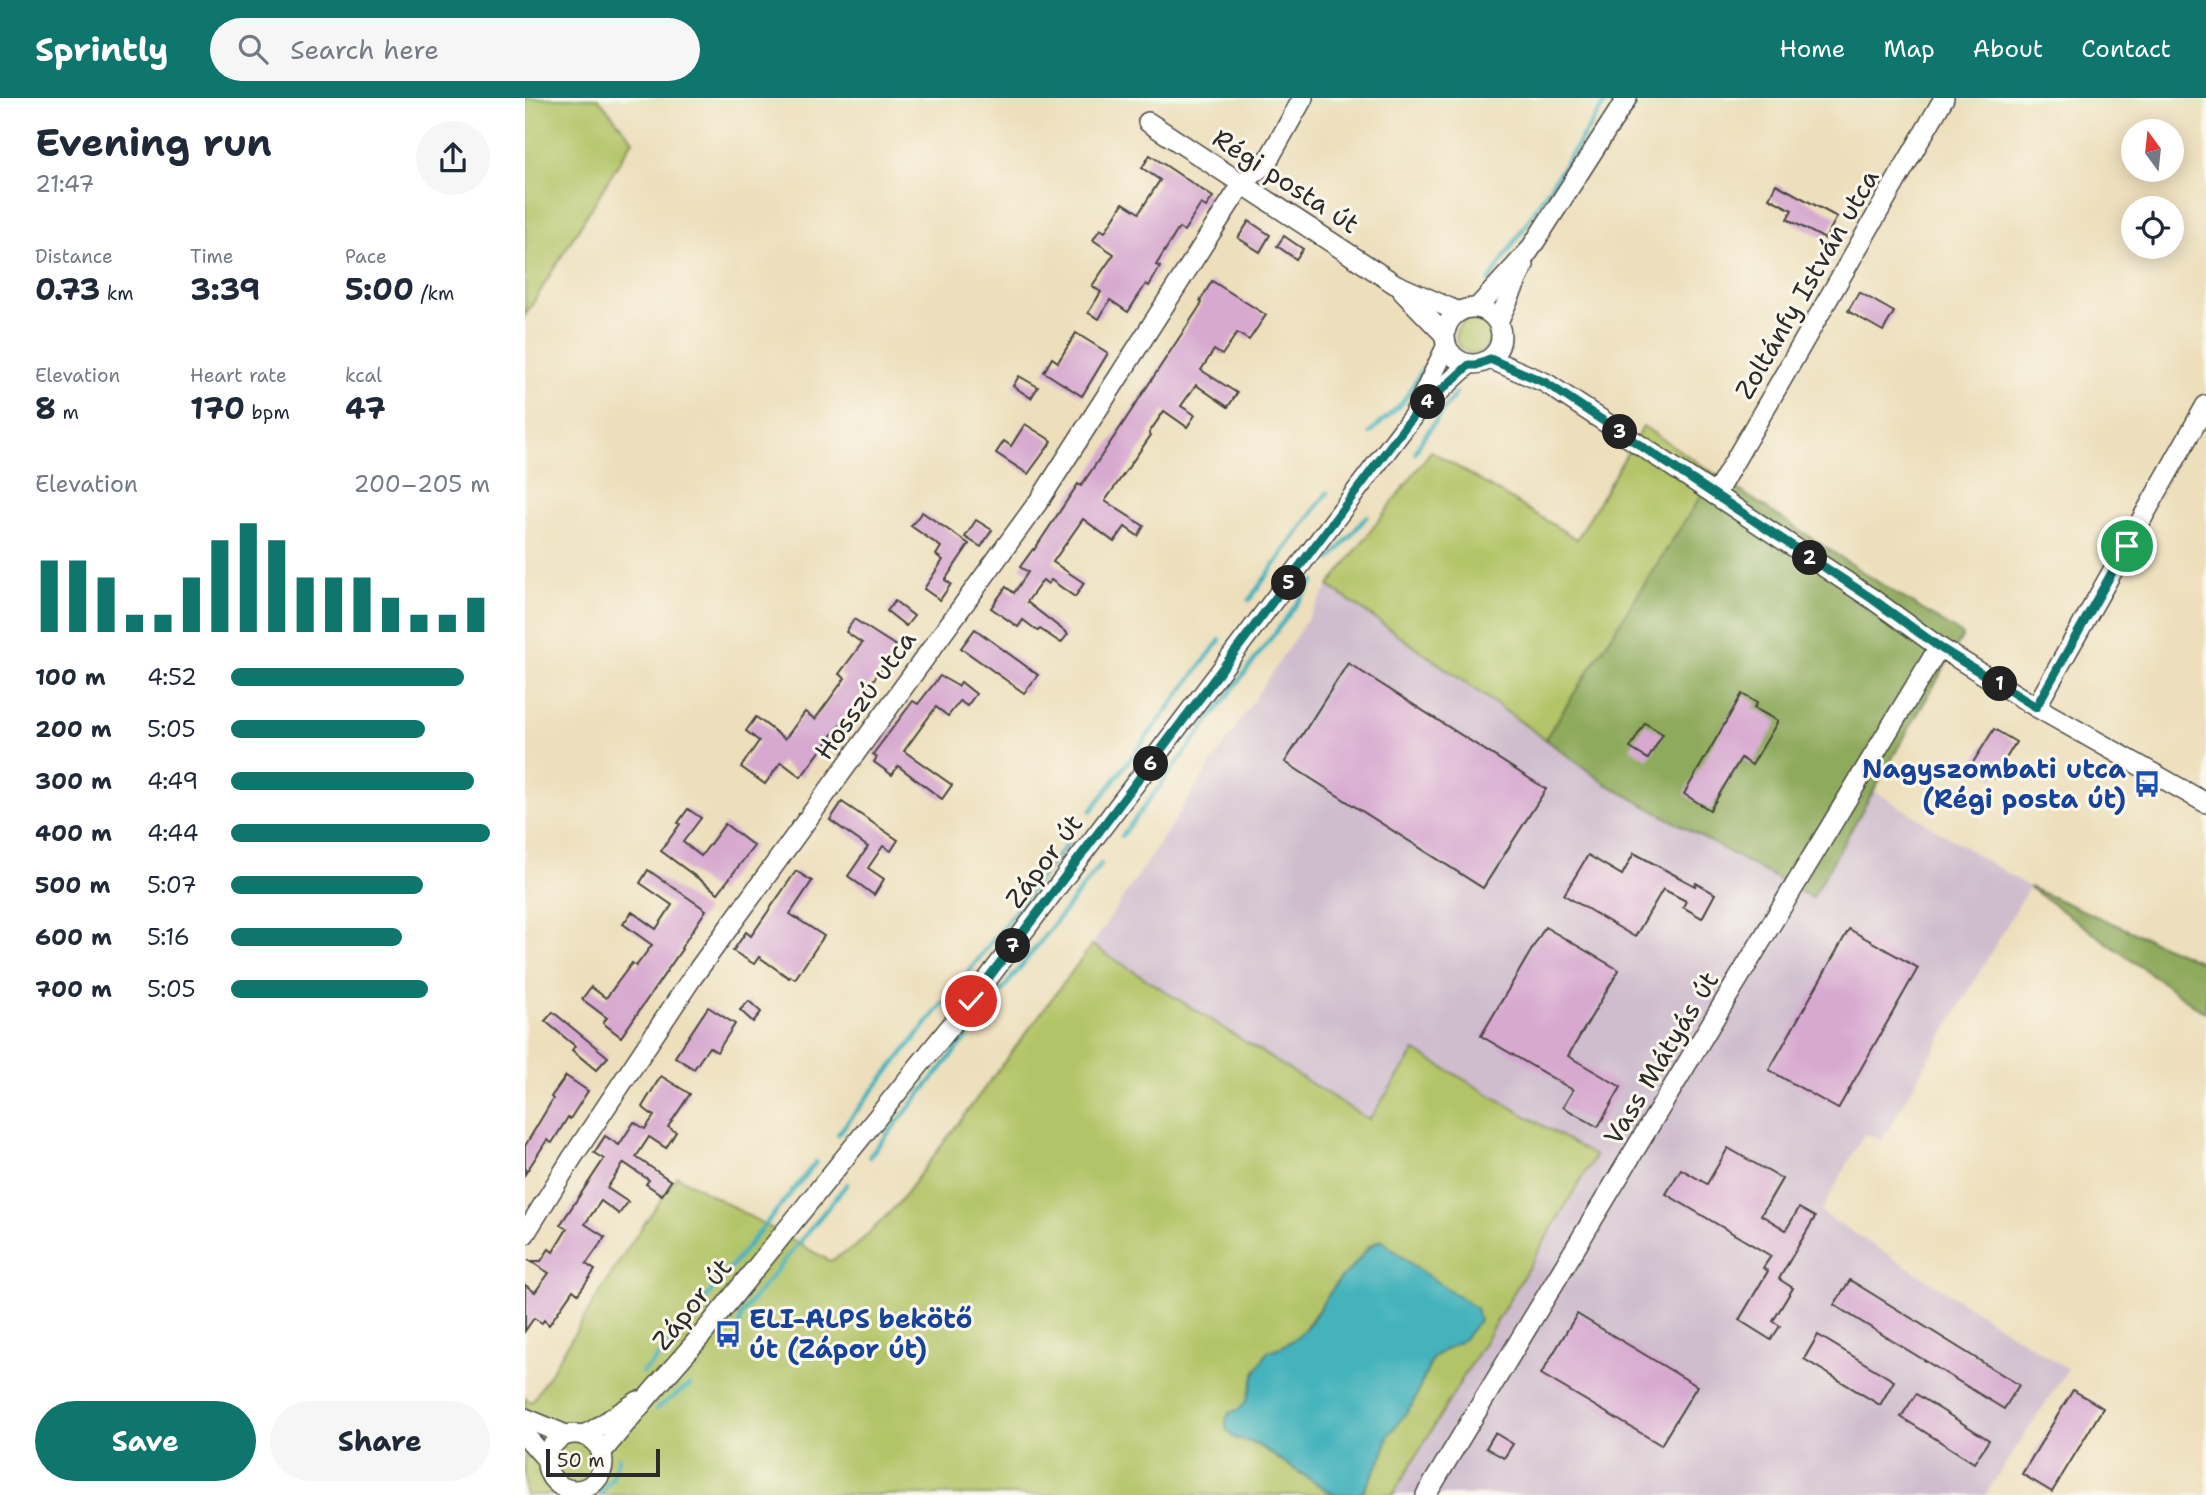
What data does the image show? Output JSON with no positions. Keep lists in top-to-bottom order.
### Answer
{
  "streets": {
    "street": [
      "Régi posta út",
      "Zoltánfy István utca",
      "Hosszú utca",
      "Zápor út",
      "Vass Mátyás út"
    ]
  },
  "crossings": [
    ["Régi posta út", "Hosszú utca"],
    ["Régi posta út", "Zápor út"]
  ],
  "places": {
    "bus stop": ["Nagyszombati utca (Régi posta út)", "ELI-ALPS bekötő út (Zápor út)"]
  },
  "scale_bar": "50 m",
  "north": "top",
  "page": {
    "header": "Sprintly",
    "search": "Search here",
    "nav": [
      "Home",
      "Map",
      "About",
      "Contact"
    ],
    "heading": ["Evening run", "21:47"],
    "stats": [
      ["Distance", "0.73 km"],
      ["Time", "3:39"],
      ["Pace", "5:00 /km"],
      ["Elevation", "8 m"],
      ["Heart rate", "170 bpm"],
      ["kcal", "47"]
    ],
    "pins": [
      "4",
      "3",
      "2",
      "5",
      "1",
      "6",
      "7"
    ],
    "chart": ["Elevation", "200–205 m"],
    "list": [
      {
        "name": "100 m",
        "note": "4:52"
      },
      {
        "name": "200 m",
        "note": "5:05"
      },
      {
        "name": "300 m",
        "note": "4:49"
      },
      {
        "name": "400 m",
        "note": "4:44"
      },
      {
        "name": "500 m",
        "note": "5:07"
      },
      {
        "name": "600 m",
        "note": "5:16"
      },
      {
        "name": "700 m",
        "note": "5:05"
      }
    ],
    "buttons": ["Save", "Share"],
    "scale": "50 m"
  }
}
